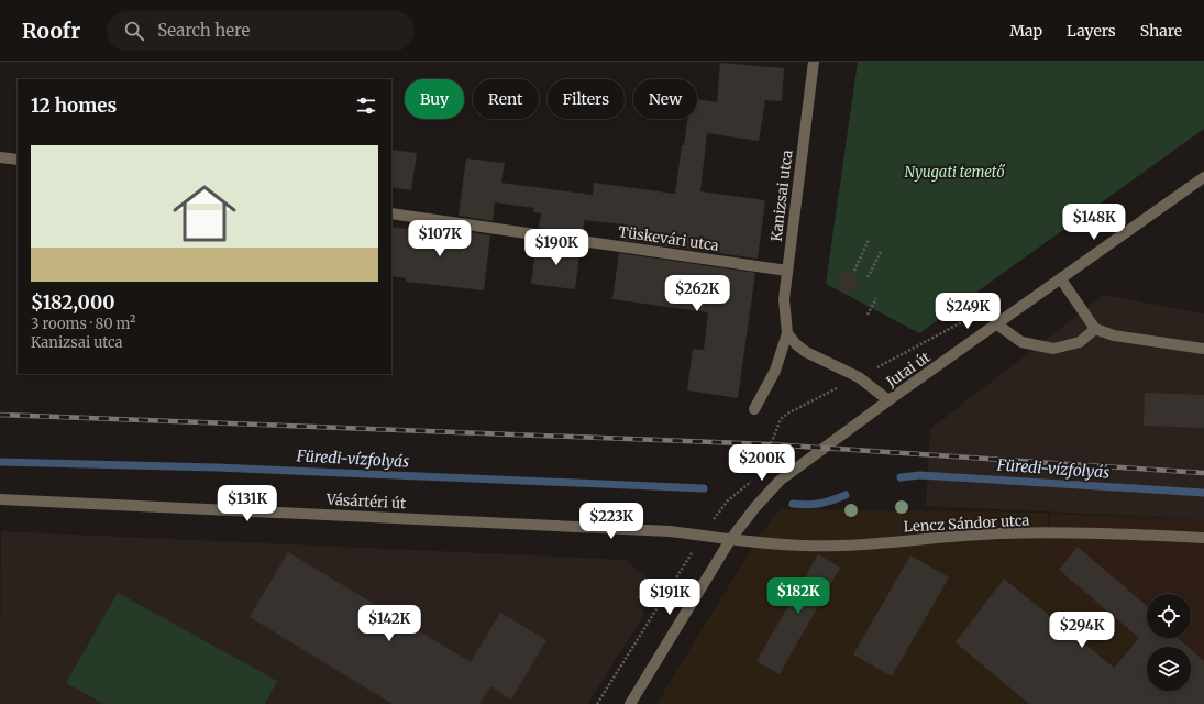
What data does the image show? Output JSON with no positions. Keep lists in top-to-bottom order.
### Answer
{
  "streets": {
    "street": [
      "Kanizsai utca",
      "Tüskevári utca",
      "Jutai út",
      "Vásártéri út",
      "Lencz Sándor utca"
    ]
  },
  "crossings": [
    ["Kanizsai utca", "Tüskevári utca"],
    ["Jutai út", "Vásártéri út"],
    ["Jutai út", "Lencz Sándor utca"],
    ["Vásártéri út", "Lencz Sándor utca"]
  ],
  "water": ["Füredi-vízfolyás"],
  "parks": ["Nyugati temető"],
  "page": {
    "header": "Roofr",
    "search": "Search here",
    "nav": ["Map", "Layers", "Share"],
    "chip": [
      "Buy",
      "Rent",
      "Filters",
      "New"
    ],
    "heading": "12 homes",
    "list": [
      {
        "name": "$182,000",
        "note": "3 rooms · 80 m² · Kanizsai utca"
      }
    ],
    "price": [
      "$148K",
      "$107K",
      "$190K",
      "$262K",
      "$249K",
      "$200K",
      "$131K",
      "$223K",
      "$182K",
      "$191K",
      "$142K",
      "$294K"
    ]
  }
}
